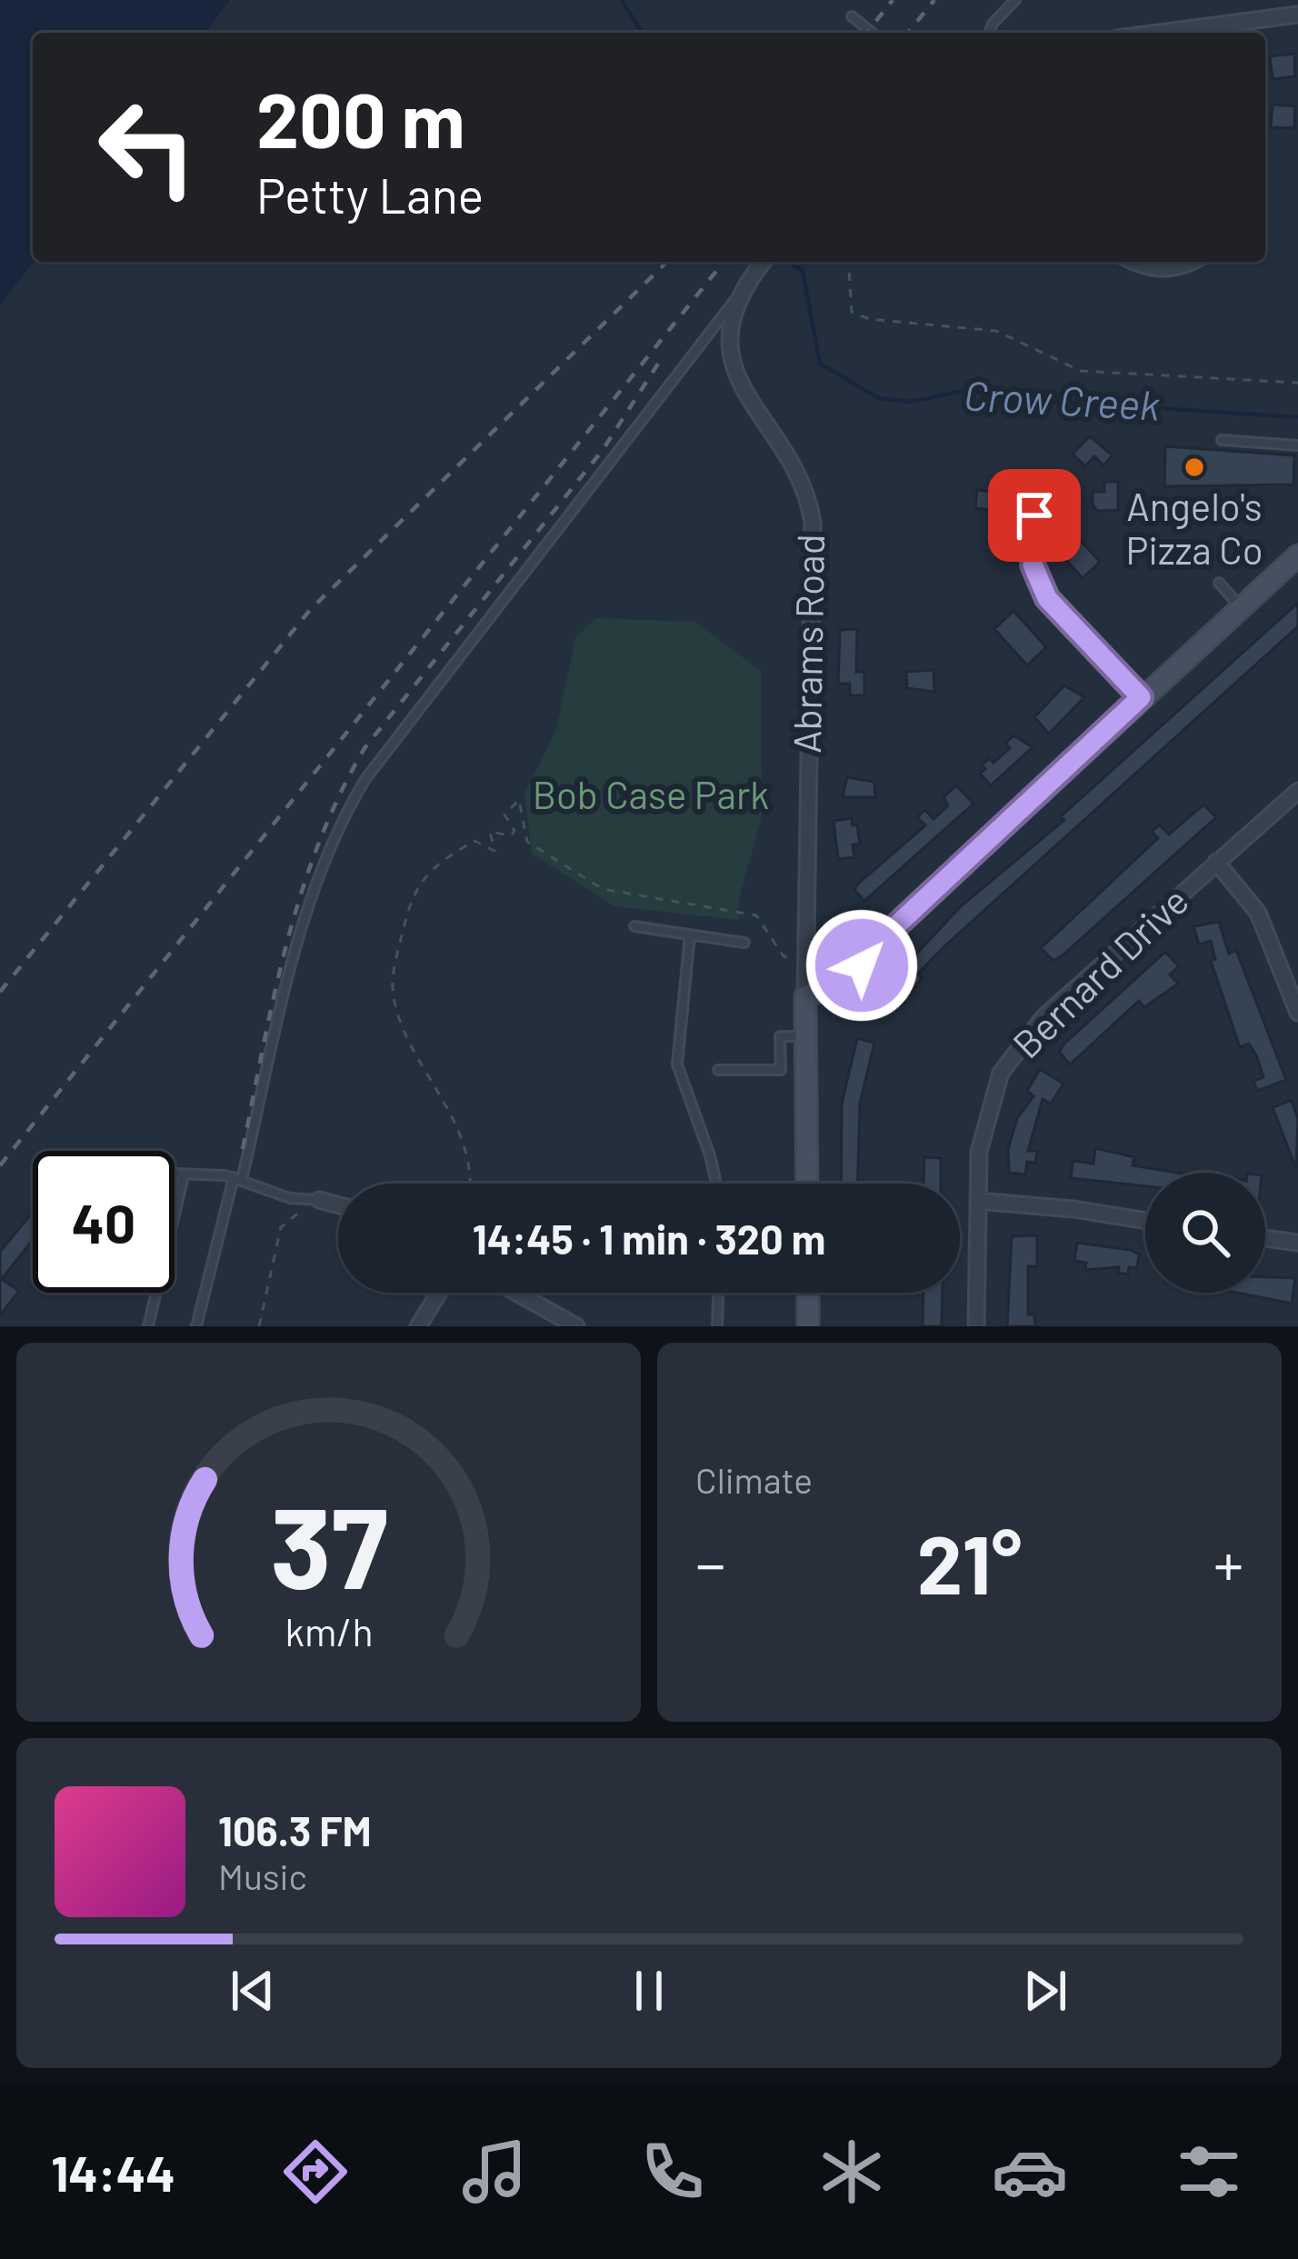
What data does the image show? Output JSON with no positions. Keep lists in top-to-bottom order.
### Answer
{
  "streets": {
    "street": ["Abrams Road", "Bernard Drive"]
  },
  "water": ["Crow Creek"],
  "parks": ["Bob Case Park"],
  "places": ["Angelo's Pizza Co"],
  "page": {
    "turn": ["200 m", "Petty Lane"],
    "limit": "40",
    "trip": "14:45 · 1 min · 320 m",
    "tile": "Climate",
    "heat": ["−", "21°", "+"],
    "song": ["106.3 FM", "Music"],
    "tabs": "14:44",
    "gauge": ["37", "km/h"]
  }
}
